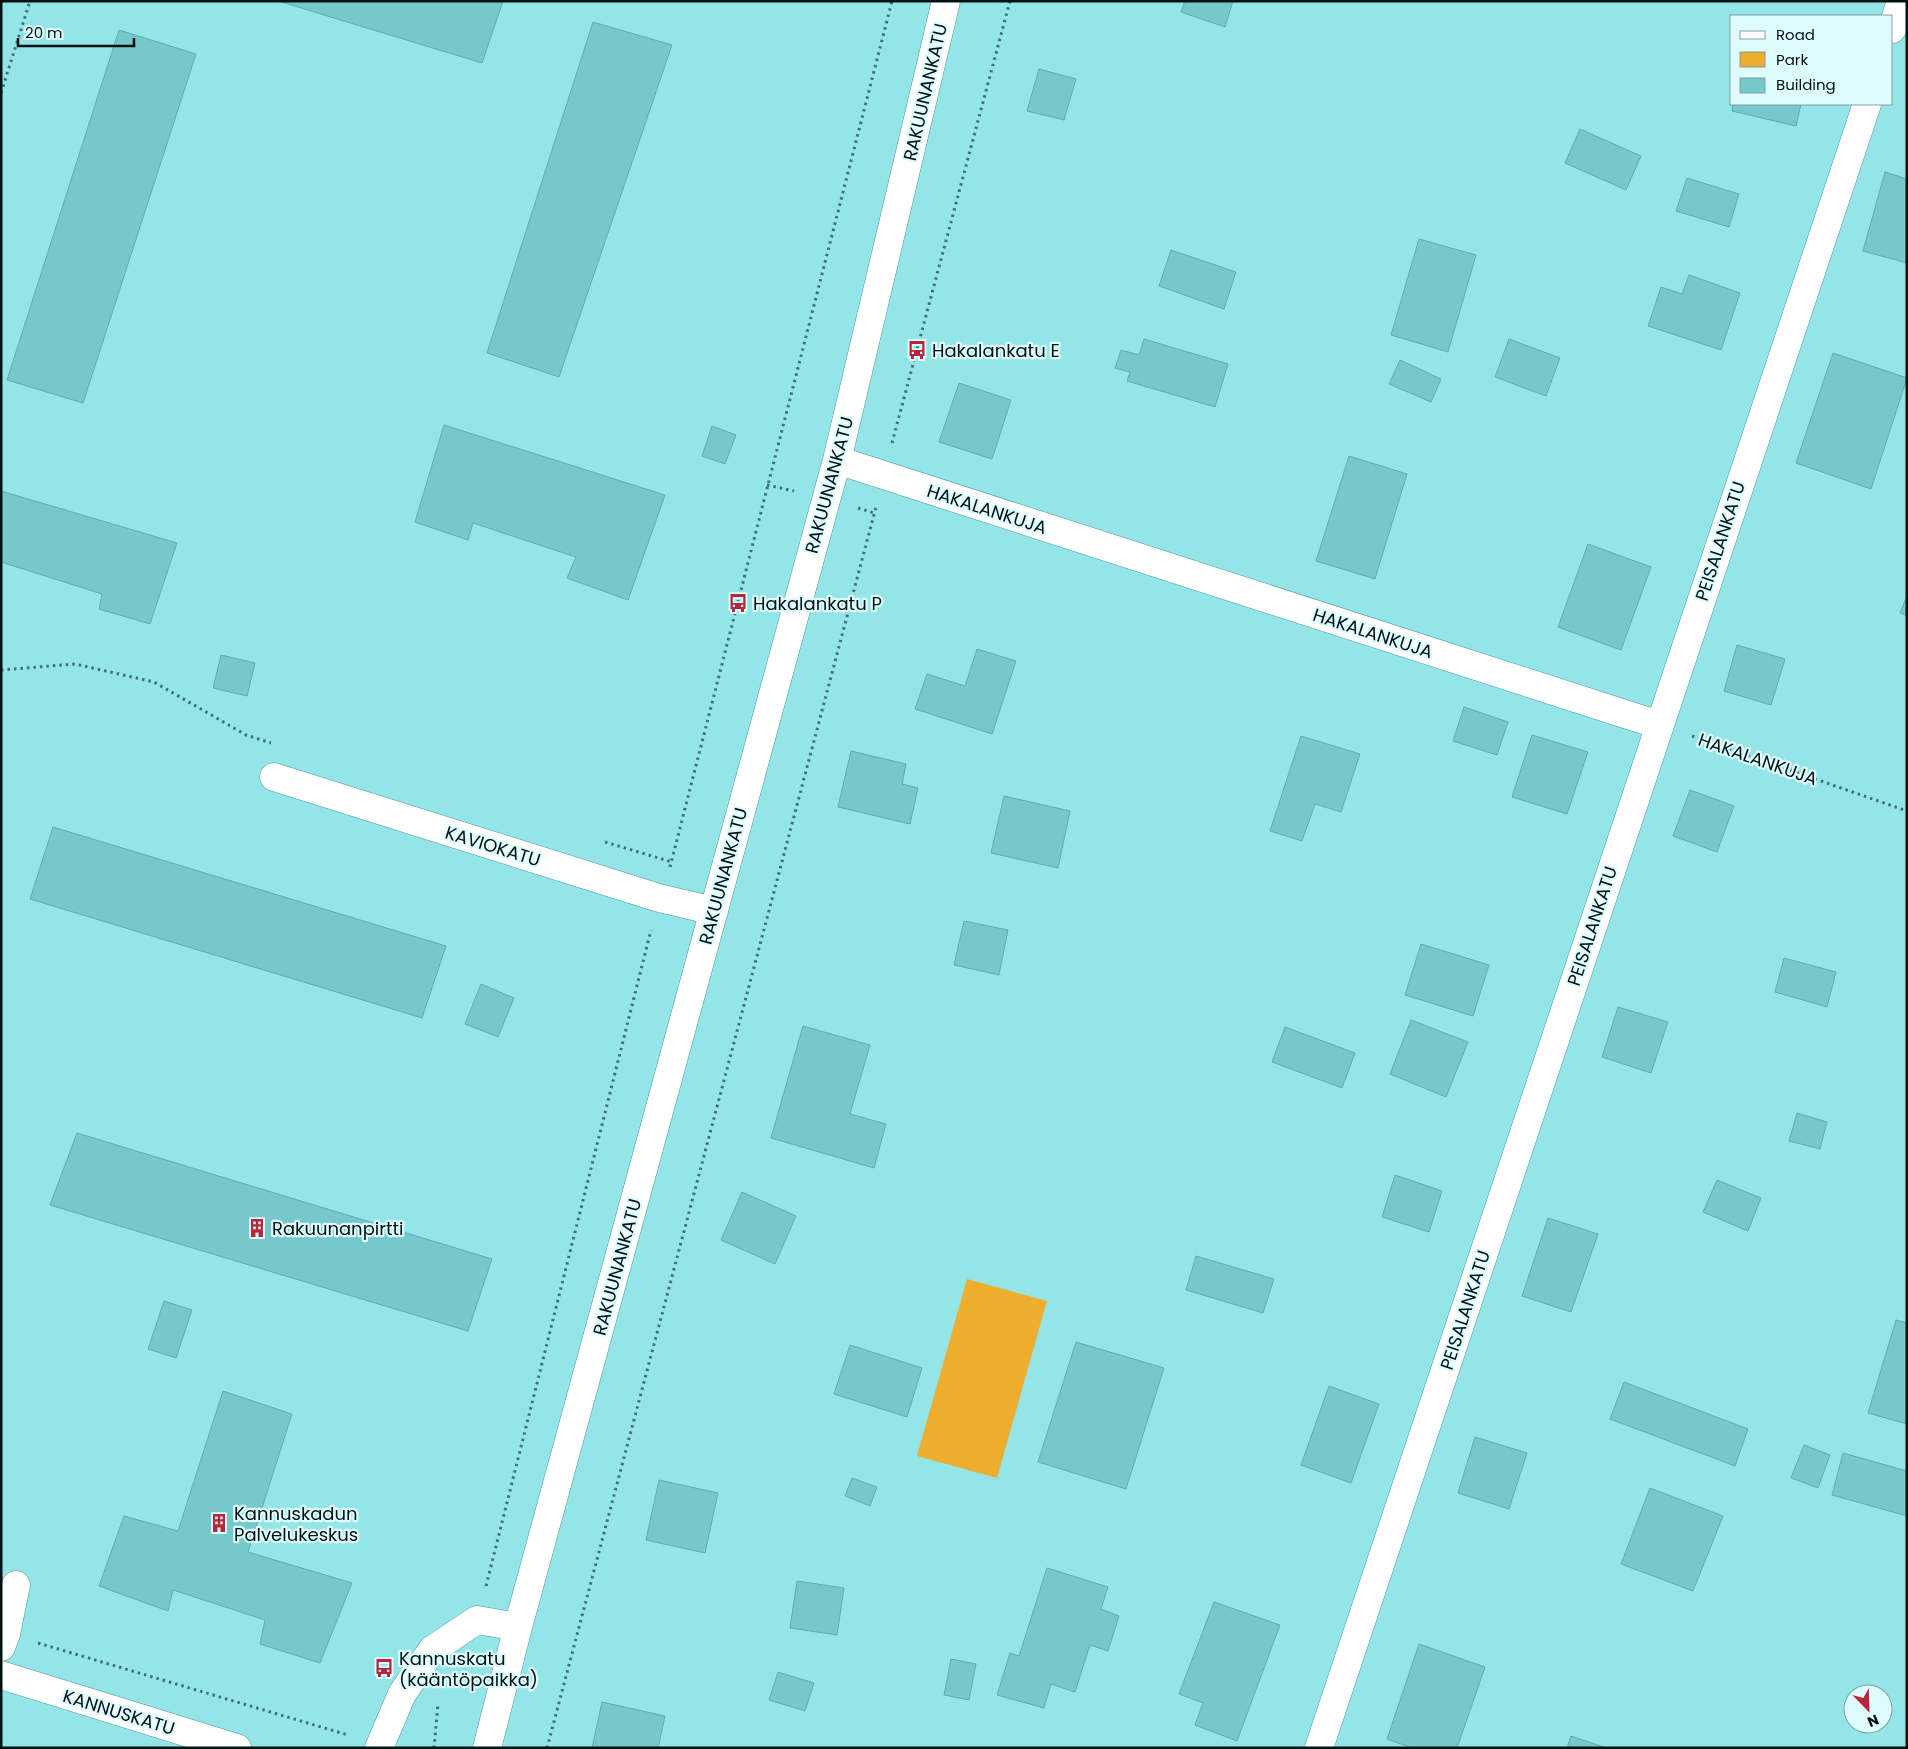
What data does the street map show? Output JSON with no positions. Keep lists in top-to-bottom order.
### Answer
{
  "streets": {
    "street": [
      "RAKUUNANKATU",
      "HAKALANKUJA",
      "PEISALANKATU",
      "KAVIOKATU",
      "KANNUSKATU"
    ]
  },
  "crossings": [
    ["RAKUUNANKATU", "HAKALANKUJA"],
    ["RAKUUNANKATU", "KAVIOKATU"],
    ["HAKALANKUJA", "PEISALANKATU"]
  ],
  "places": {
    "bus stop": ["Hakalankatu E", "Hakalankatu P", "Kannuskatu (kääntöpaikka)"],
    "building": ["Rakuunanpirtti", "Kannuskadun Palvelukeskus"]
  },
  "legend": ["Road", "Park", "Building"],
  "scale_bar": "20 m",
  "north": "bottom right"
}
